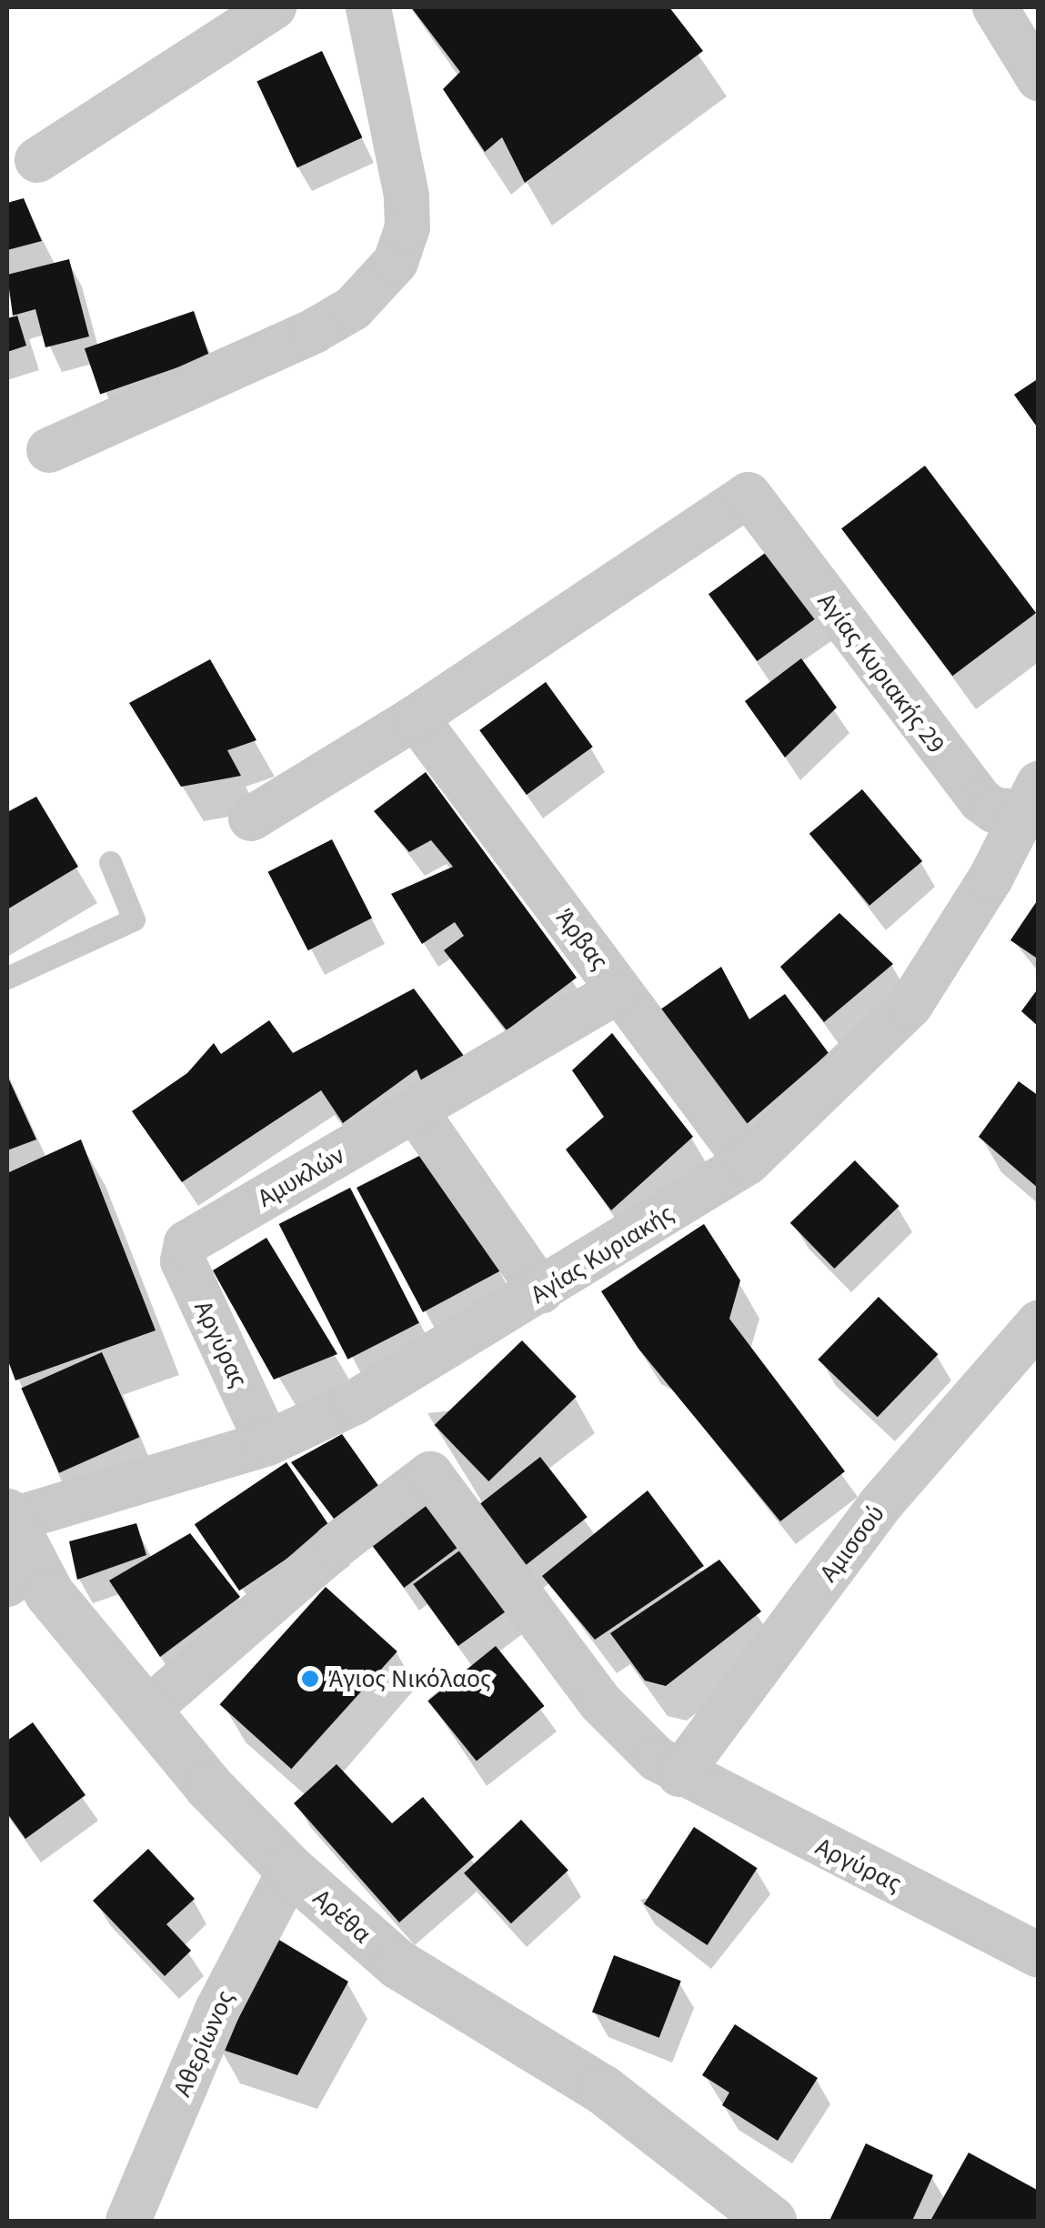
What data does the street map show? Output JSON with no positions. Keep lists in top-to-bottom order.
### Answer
{
  "streets": {
    "street": [
      "Αγίας Κυριακής 29",
      "Άρβας",
      "Αμυκλών",
      "Αγίας Κυριακής",
      "Αργύρας",
      "Αμισσού",
      "Αρέθα",
      "Αθερίωνος"
    ]
  },
  "crossings": [
    ["Αγίας Κυριακής 29", "Άρβας"],
    ["Αγίας Κυριακής 29", "Αγίας Κυριακής"],
    ["Άρβας", "Αμυκλών"],
    ["Άρβας", "Αγίας Κυριακής"],
    ["Αμυκλών", "Αργύρας"],
    ["Αγίας Κυριακής", "Αργύρας"],
    ["Αγίας Κυριακής", "Αρέθα"],
    ["Αργύρας", "Αμισσού"],
    ["Αργύρας", "Αρέθα"],
    ["Αρέθα", "Αθερίωνος"]
  ],
  "places": ["Άγιος Νικόλαος"]
}
